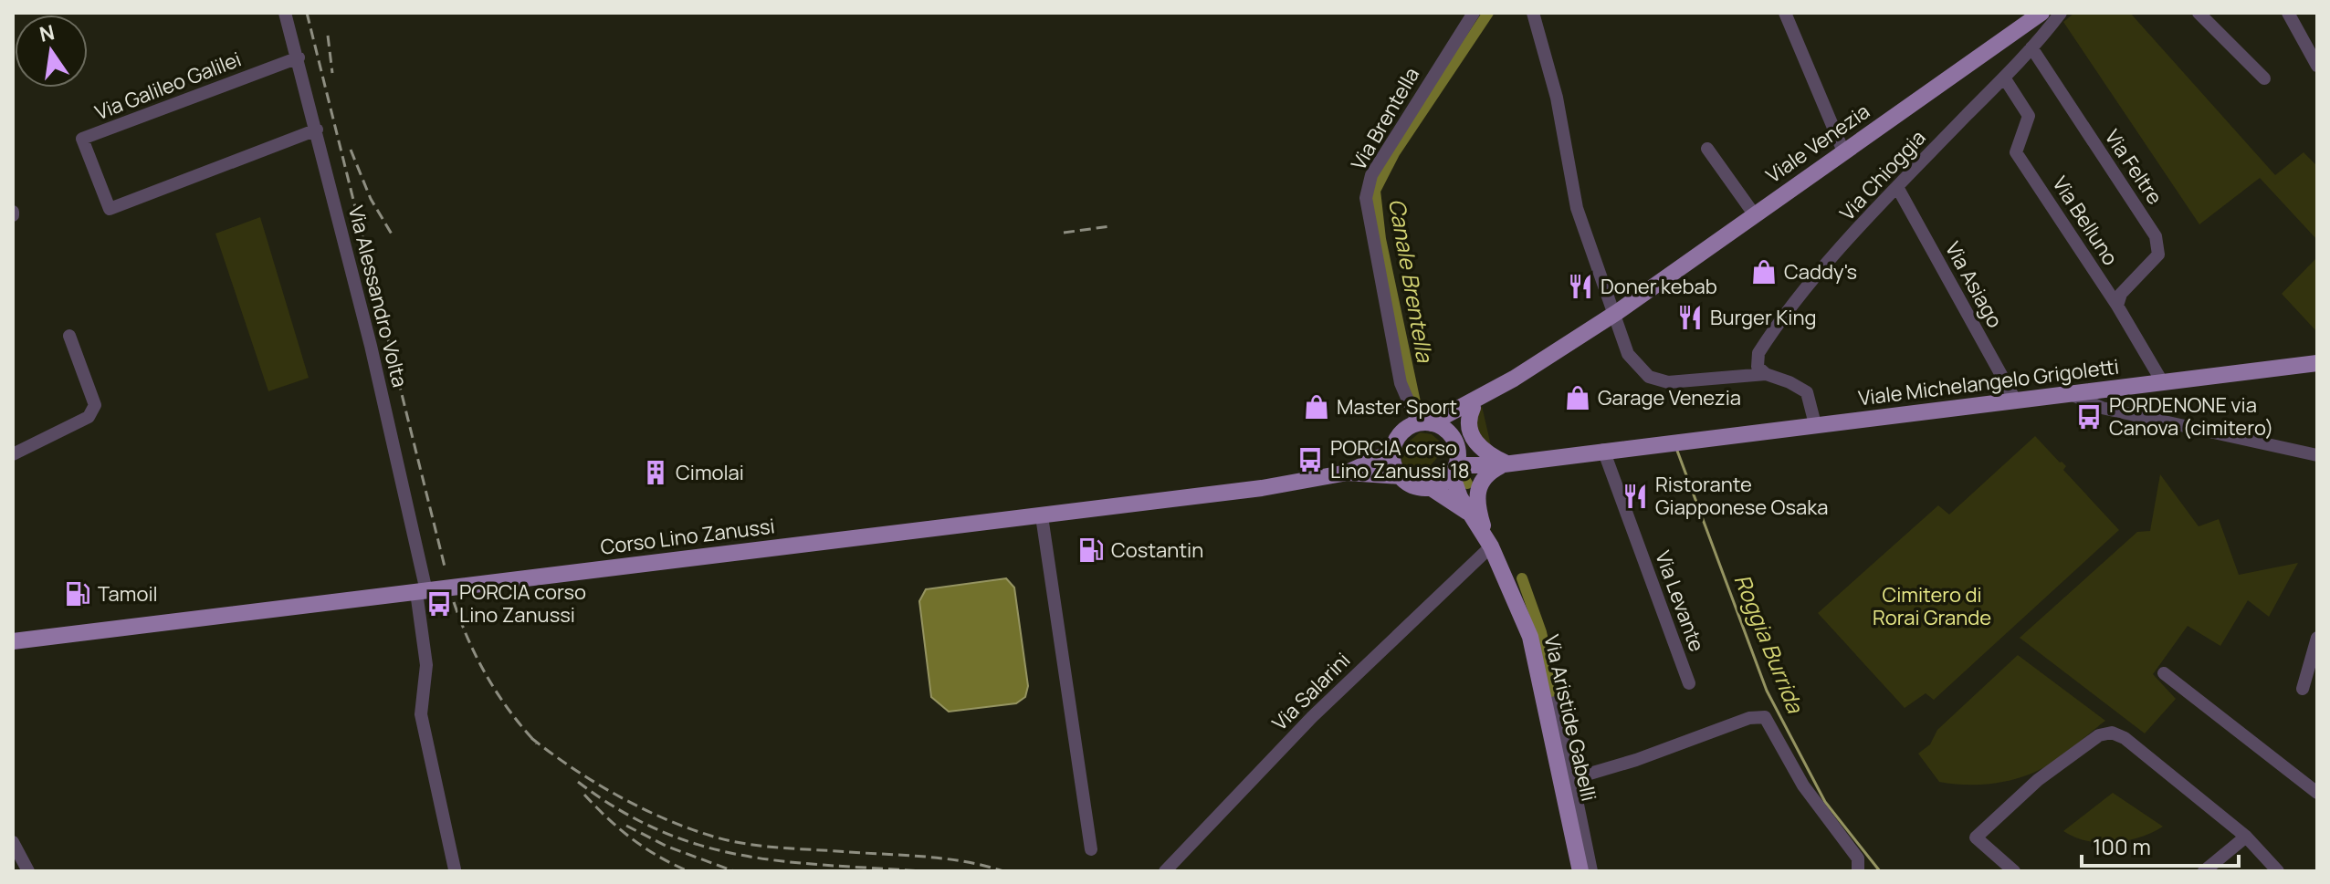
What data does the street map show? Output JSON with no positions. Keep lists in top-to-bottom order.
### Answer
{
  "streets": {
    "main road": [
      "Viale Venezia",
      "Viale Michelangelo Grigoletti",
      "Corso Lino Zanussi",
      "Via Aristide Gabelli"
    ],
    "street": [
      "Via Galileo Galilei",
      "Via Brentella",
      "Via Feltre",
      "Via Chioggia",
      "Via Belluno",
      "Via Asiago",
      "Via Alessandro Volta",
      "Via Levante",
      "Via Salarini"
    ]
  },
  "crossings": [
    ["Via Galileo Galilei", "Via Alessandro Volta"],
    ["Via Brentella", "Corso Lino Zanussi"],
    ["Via Brentella", "Via Aristide Gabelli"],
    ["Via Feltre", "Via Chioggia"],
    ["Via Feltre", "Via Belluno"],
    ["Via Chioggia", "Via Belluno"],
    ["Via Chioggia", "Via Asiago"],
    ["Via Belluno", "Viale Michelangelo Grigoletti"],
    ["Via Asiago", "Viale Michelangelo Grigoletti"],
    ["Via Alessandro Volta", "Corso Lino Zanussi"],
    ["Viale Michelangelo Grigoletti", "Via Levante"],
    ["Corso Lino Zanussi", "Via Aristide Gabelli"],
    ["Via Salarini", "Via Aristide Gabelli"]
  ],
  "water": ["Canale Brentella", "Roggia Burrida"],
  "parks": ["Cimitero di Rorai Grande"],
  "places": {
    "shop": ["Caddy's", "Garage Venezia", "Master Sport"],
    "restaurant": ["Doner kebab", "Burger King", "Ristorante Giapponese Osaka"],
    "bus stop": ["PORDENONE via Canova (cimitero)", "PORCIA corso Lino Zanussi 18", "PORCIA corso Lino Zanussi"],
    "building": ["Cimolai"],
    "fuel station": ["Costantin", "Tamoil"]
  },
  "scale_bar": "100 m",
  "north": "top"
}
